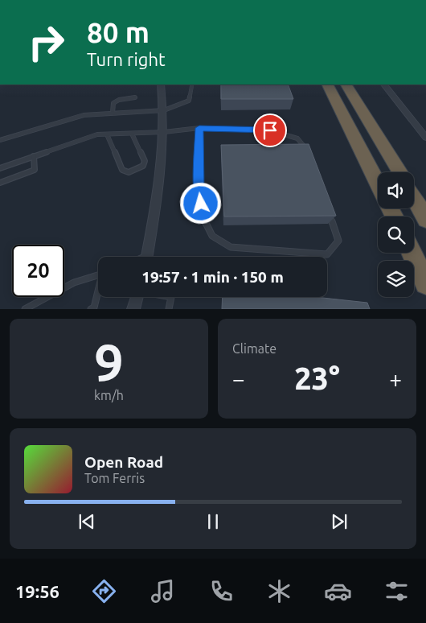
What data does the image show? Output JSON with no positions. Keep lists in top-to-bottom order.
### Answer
{
  "page": {
    "turn": ["80 m", "Turn right"],
    "limit": "20",
    "trip": "19:57 · 1 min · 150 m",
    "tile": [
      ["9", "km/h"],
      "Climate"
    ],
    "heat": ["−", "23°", "+"],
    "song": ["Open Road", "Tom Ferris"],
    "tabs": "19:56"
  }
}
